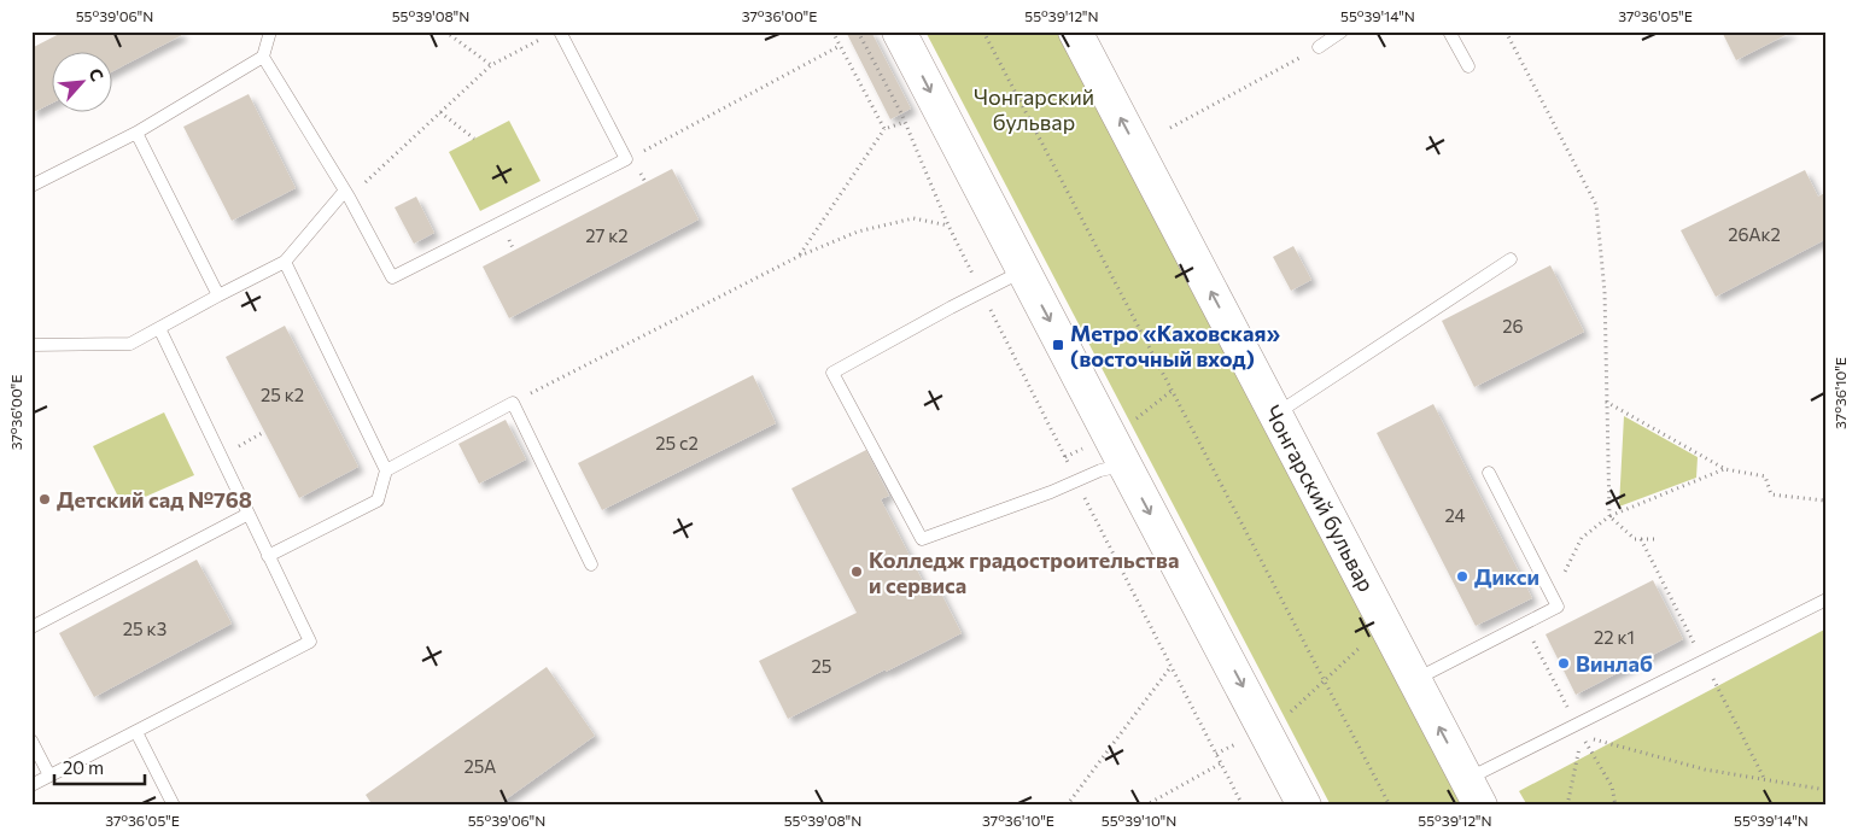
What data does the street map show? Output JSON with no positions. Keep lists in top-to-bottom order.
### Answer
{
  "streets": {
    "main road": ["Чонгарский бульвар"]
  },
  "parks": ["Чонгарский бульвар"],
  "places": {
    "transit": ["Метро «Каховская» (восточный вход)"],
    "other": [
      "Детский сад №768",
      "Колледж градостроительства и сервиса",
      "Дикси",
      "Винлаб"
    ]
  },
  "house_numbers": [
    "26Ак2",
    "27 к2",
    "26",
    "25 к2",
    "25 с2",
    "24",
    "25 к3",
    "22 к1",
    "25",
    "25А"
  ],
  "scale_bar": "20 m",
  "north": "top right",
  "coordinates": [
    "55°39'06\"N",
    "55°39'08\"N",
    "37°36'00\"E",
    "55°39'12\"N",
    "55°39'14\"N",
    "37°36'05\"E",
    "37°36'10\"E",
    "55°39'10\"N"
  ]
}
